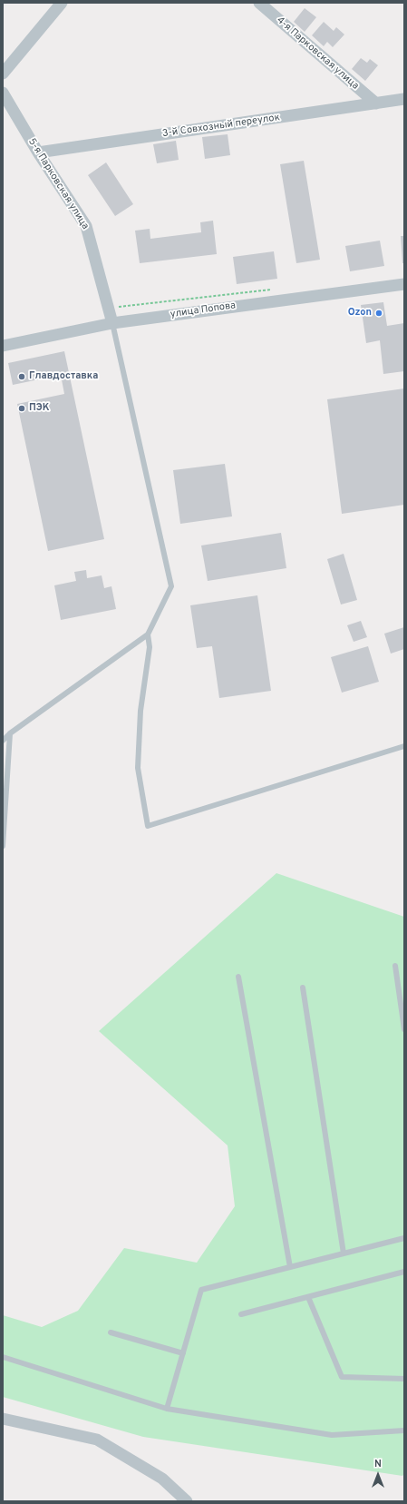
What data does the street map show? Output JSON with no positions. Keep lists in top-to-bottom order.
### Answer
{
  "streets": {
    "street": [
      "4-я Парковская улица",
      "3-й Совхозный переулок",
      "5-я Парковская улица",
      "улица Попова"
    ]
  },
  "crossings": [
    ["4-я Парковская улица", "3-й Совхозный переулок"],
    ["3-й Совхозный переулок", "5-я Парковская улица"],
    ["5-я Парковская улица", "улица Попова"]
  ],
  "places": ["Ozon", "Главдоставка", "ПЭК"],
  "north": "top"
}
